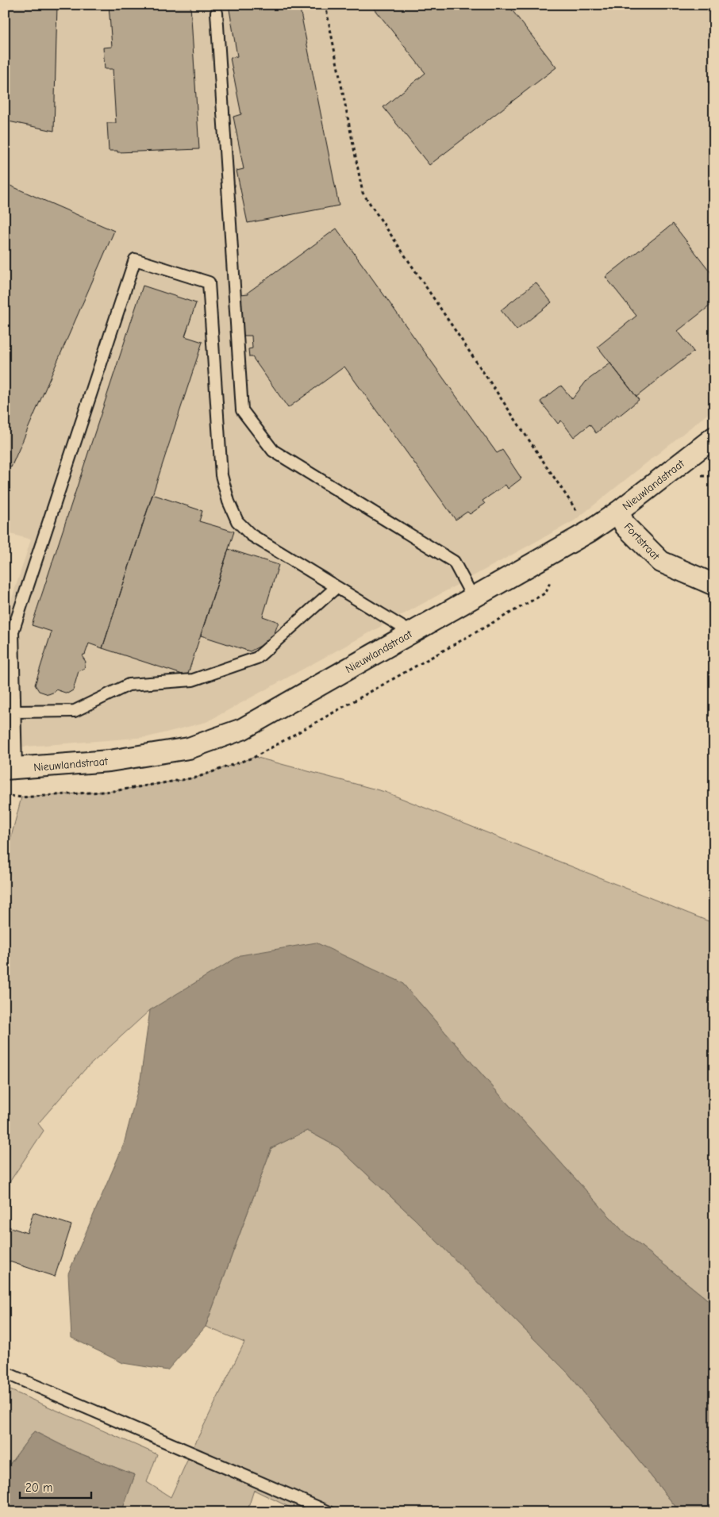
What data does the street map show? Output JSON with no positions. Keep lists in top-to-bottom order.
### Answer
{
  "streets": {
    "street": ["Nieuwlandstraat", "Fortstraat"]
  },
  "crossings": [
    ["Nieuwlandstraat", "Fortstraat"]
  ],
  "scale_bar": "20 m"
}
